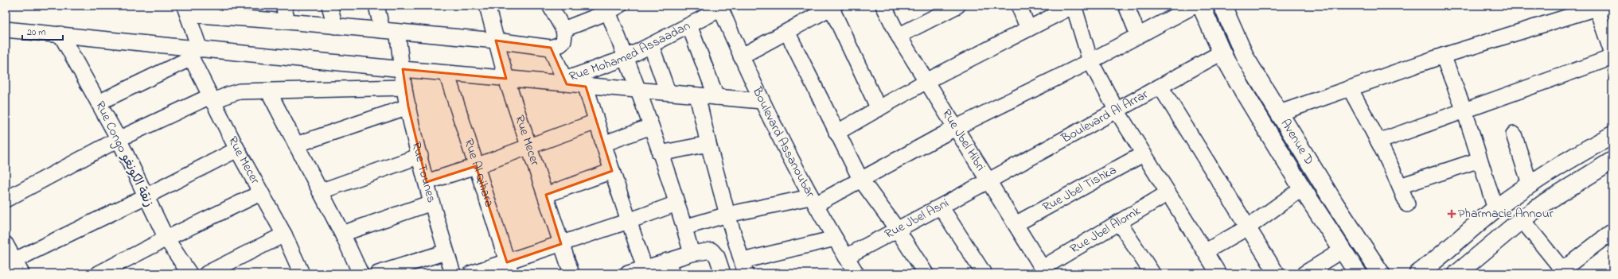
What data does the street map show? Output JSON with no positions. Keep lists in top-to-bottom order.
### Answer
{
  "streets": {
    "main road": ["Avenue D"],
    "street": [
      "Rue Mohamed Assaadan",
      "Boulevard Al Arrar",
      "Rue Mecer",
      "Rue Jbel Hibri",
      "Boulevard Assanoubar",
      "Rue Congo زنقة الكونغو",
      "Rue Tounes",
      "Rue Al Qihara",
      "Rue Jbel Tishka",
      "Rue Jbel Asni",
      "Rue Jbel Alomk"
    ]
  },
  "crossings": [
    ["Rue Mohamed Assaadan", "Boulevard Assanoubar"],
    ["Boulevard Al Arrar", "Rue Jbel Hibri"],
    ["Boulevard Al Arrar", "Avenue D"],
    ["Boulevard Al Arrar", "Rue Jbel Asni"],
    ["Rue Jbel Hibri", "Rue Jbel Tishka"],
    ["Rue Jbel Hibri", "Rue Jbel Asni"],
    ["Rue Jbel Hibri", "Rue Jbel Alomk"],
    ["Boulevard Assanoubar", "Rue Jbel Asni"]
  ],
  "places": {
    "health": ["Pharmacie Annour"]
  },
  "scale_bar": "20 m"
}
